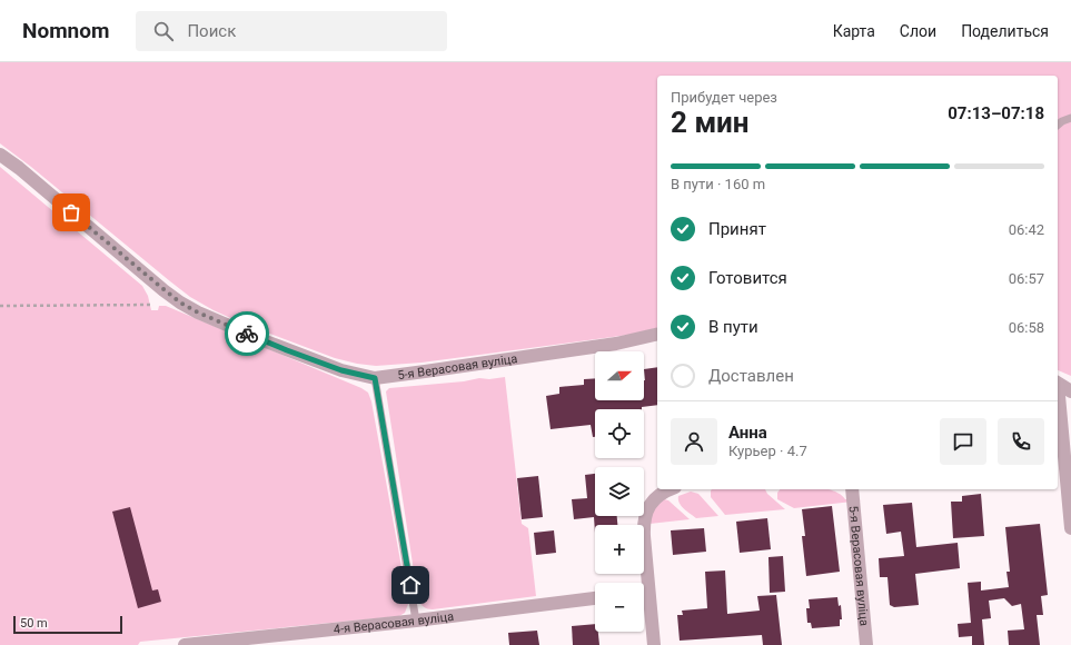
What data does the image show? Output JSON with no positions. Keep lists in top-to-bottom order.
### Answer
{
  "streets": {
    "street": ["5-я Верасовая вуліца", "4-я Верасовая вуліца"]
  },
  "scale_bar": "50 m",
  "north": "right",
  "page": {
    "header": "Nomnom",
    "search": "Поиск",
    "nav": ["Карта", "Слои", "Поделиться"],
    "heading": ["2 мин", "Прибудет через", "07:13–07:18"],
    "panel": ["Анна", "Курьер · 4.7"],
    "bar": "В пути · 160 m",
    "list": [
      ["Принят", "06:42"],
      ["Готовится", "06:57"],
      ["В пути", "06:58"],
      "Доставлен"
    ],
    "map_buttons": ["+", "−"],
    "scale": "50 m"
  }
}
